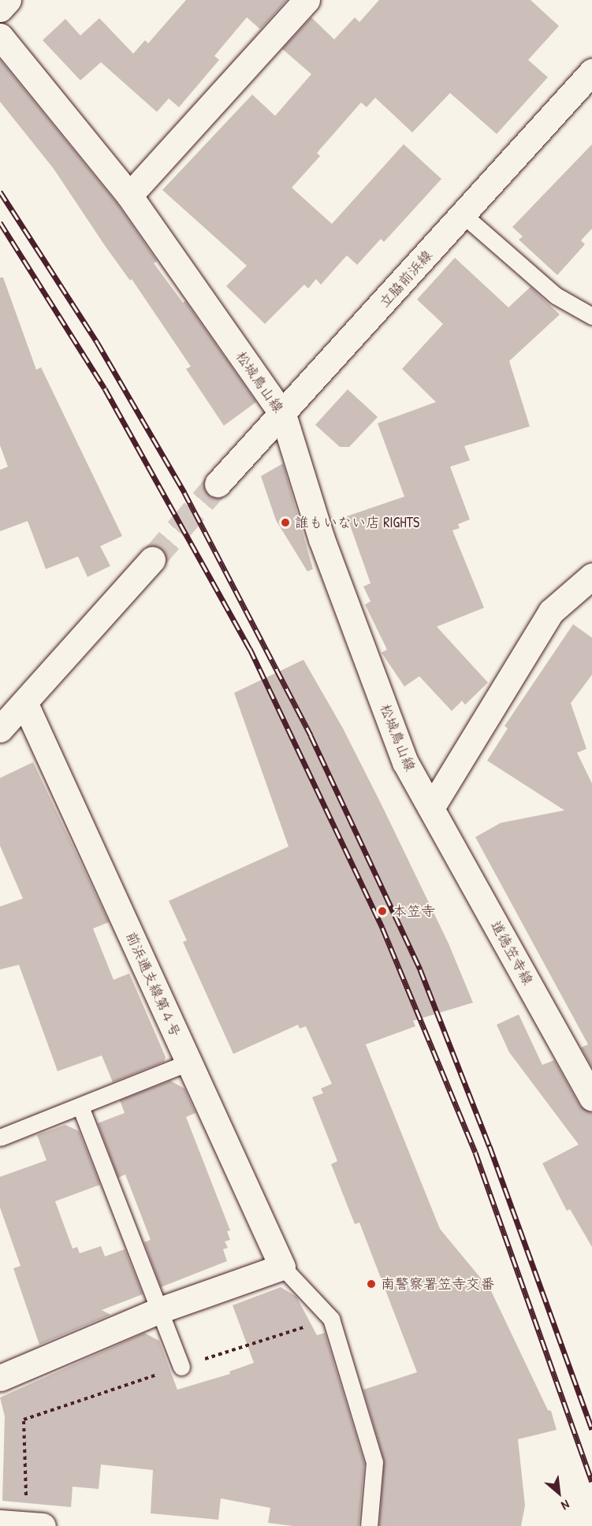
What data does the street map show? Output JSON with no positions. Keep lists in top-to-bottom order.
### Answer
{
  "streets": {
    "street": [
      "立脇前浜線",
      "松城鳥山線",
      "道徳笠寺線",
      "前浜通支線第４号"
    ]
  },
  "crossings": [
    ["立脇前浜線", "松城鳥山線"],
    ["松城鳥山線", "道徳笠寺線"]
  ],
  "places": ["誰もいない店 RIGHTS", "本笠寺", "南警察署笠寺交番"],
  "north": "bottom right"
}
